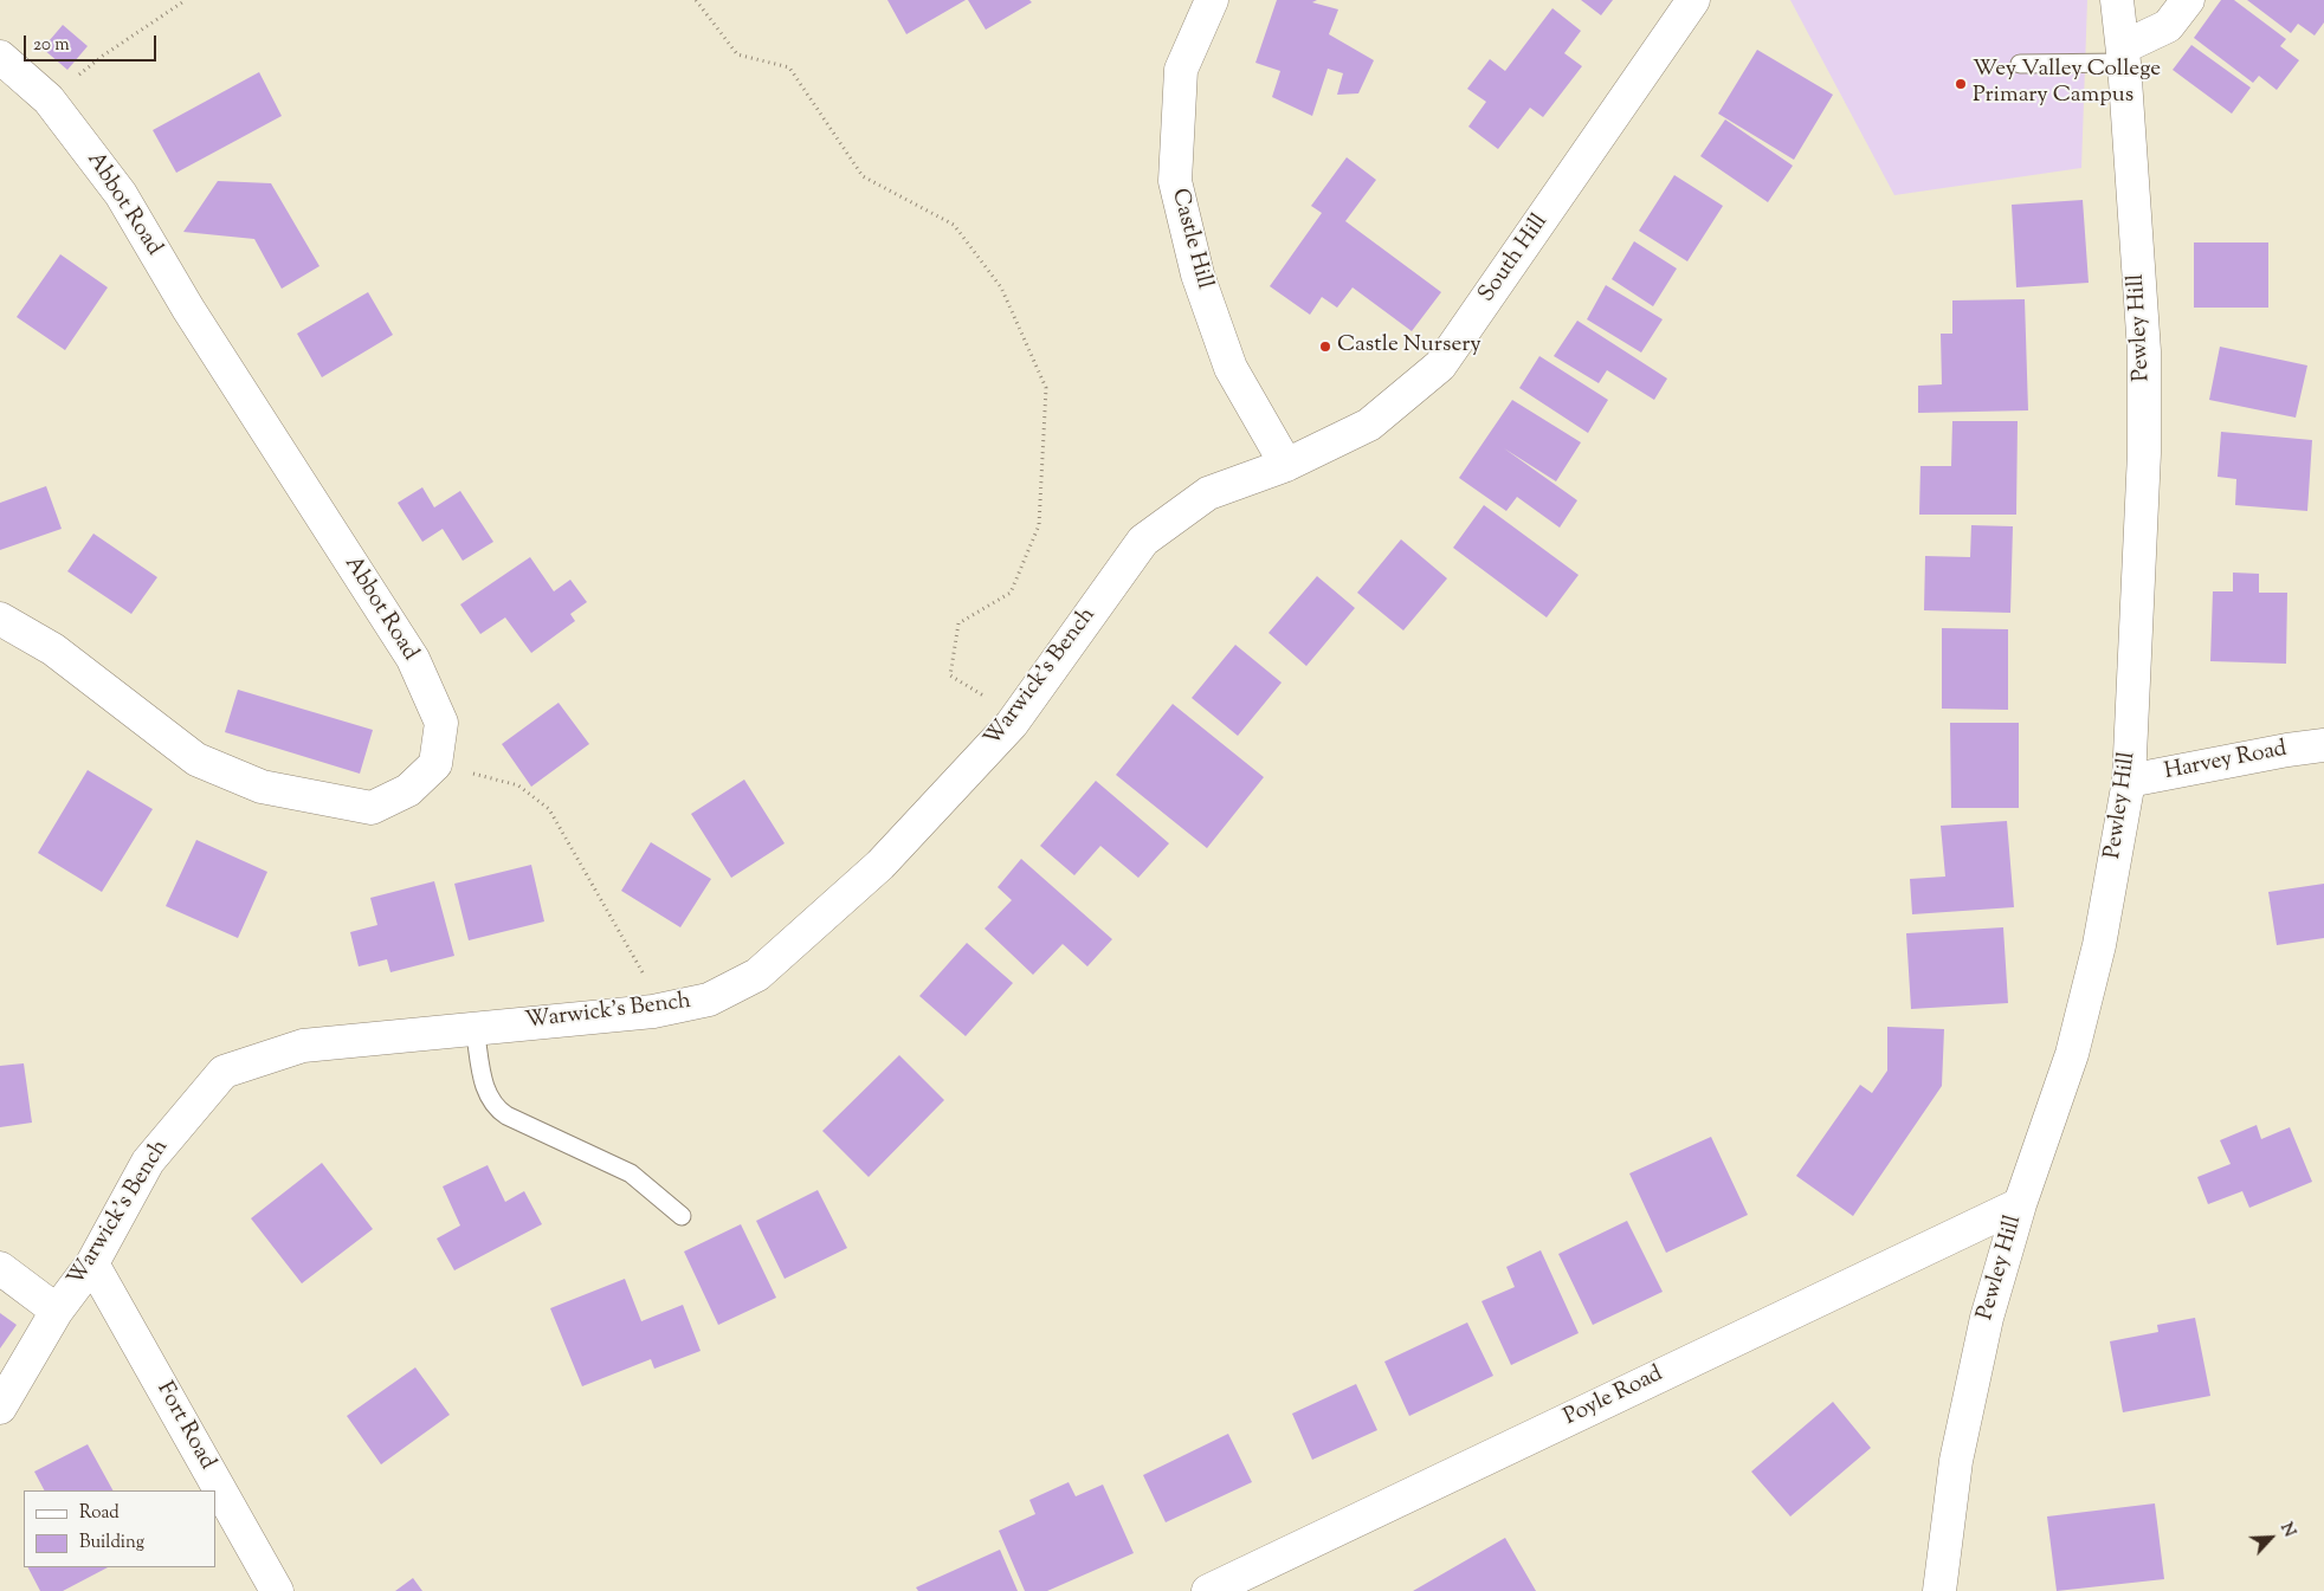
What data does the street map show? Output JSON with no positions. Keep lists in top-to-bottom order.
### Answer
{
  "streets": {
    "street": [
      "Abbot Road",
      "Castle Hill",
      "South Hill",
      "Pewley Hill",
      "Warwick's Bench",
      "Harvey Road",
      "Poyle Road",
      "Fort Road"
    ]
  },
  "crossings": [
    ["Castle Hill", "South Hill"],
    ["Castle Hill", "Warwick's Bench"],
    ["South Hill", "Warwick's Bench"],
    ["Pewley Hill", "Harvey Road"],
    ["Pewley Hill", "Poyle Road"],
    ["Warwick's Bench", "Fort Road"]
  ],
  "places": ["Wey Valley College Primary Campus", "Castle Nursery"],
  "legend": ["Road", "Building"],
  "scale_bar": "20 m",
  "north": "top right"
}
